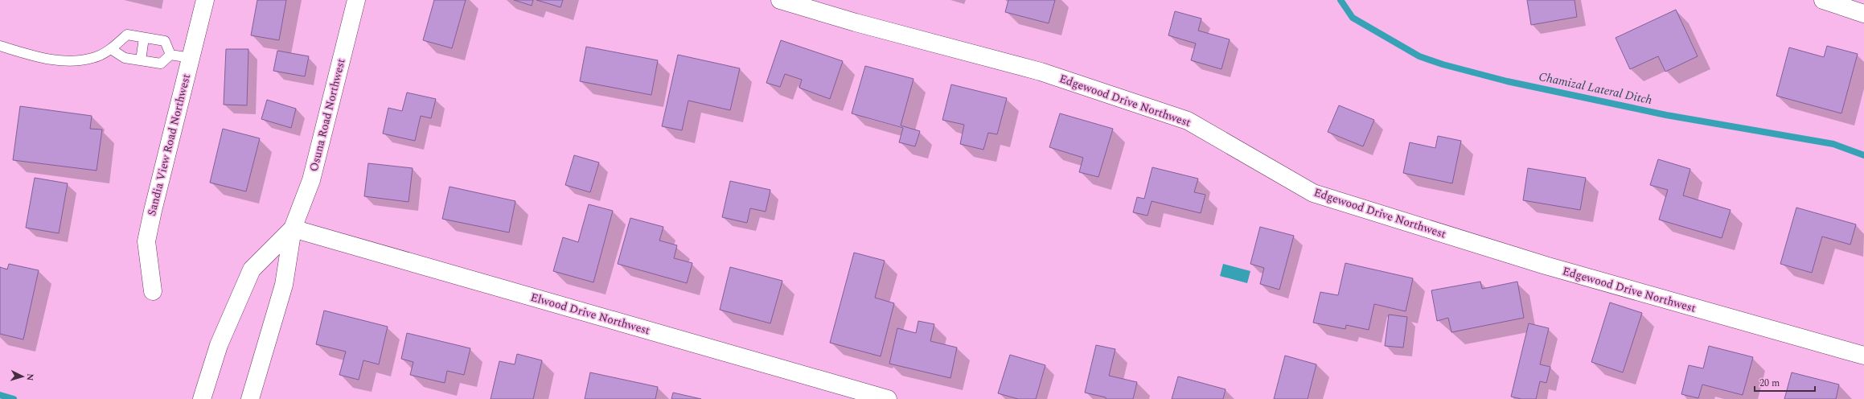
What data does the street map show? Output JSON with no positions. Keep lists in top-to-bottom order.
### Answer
{
  "streets": {
    "street": [
      "Edgewood Drive Northwest",
      "Osuna Road Northwest",
      "Sandia View Road Northwest",
      "Elwood Drive Northwest"
    ]
  },
  "crossings": [
    ["Osuna Road Northwest", "Elwood Drive Northwest"]
  ],
  "water": ["Chamizal Lateral Ditch"],
  "scale_bar": "20 m",
  "north": "right"
}
